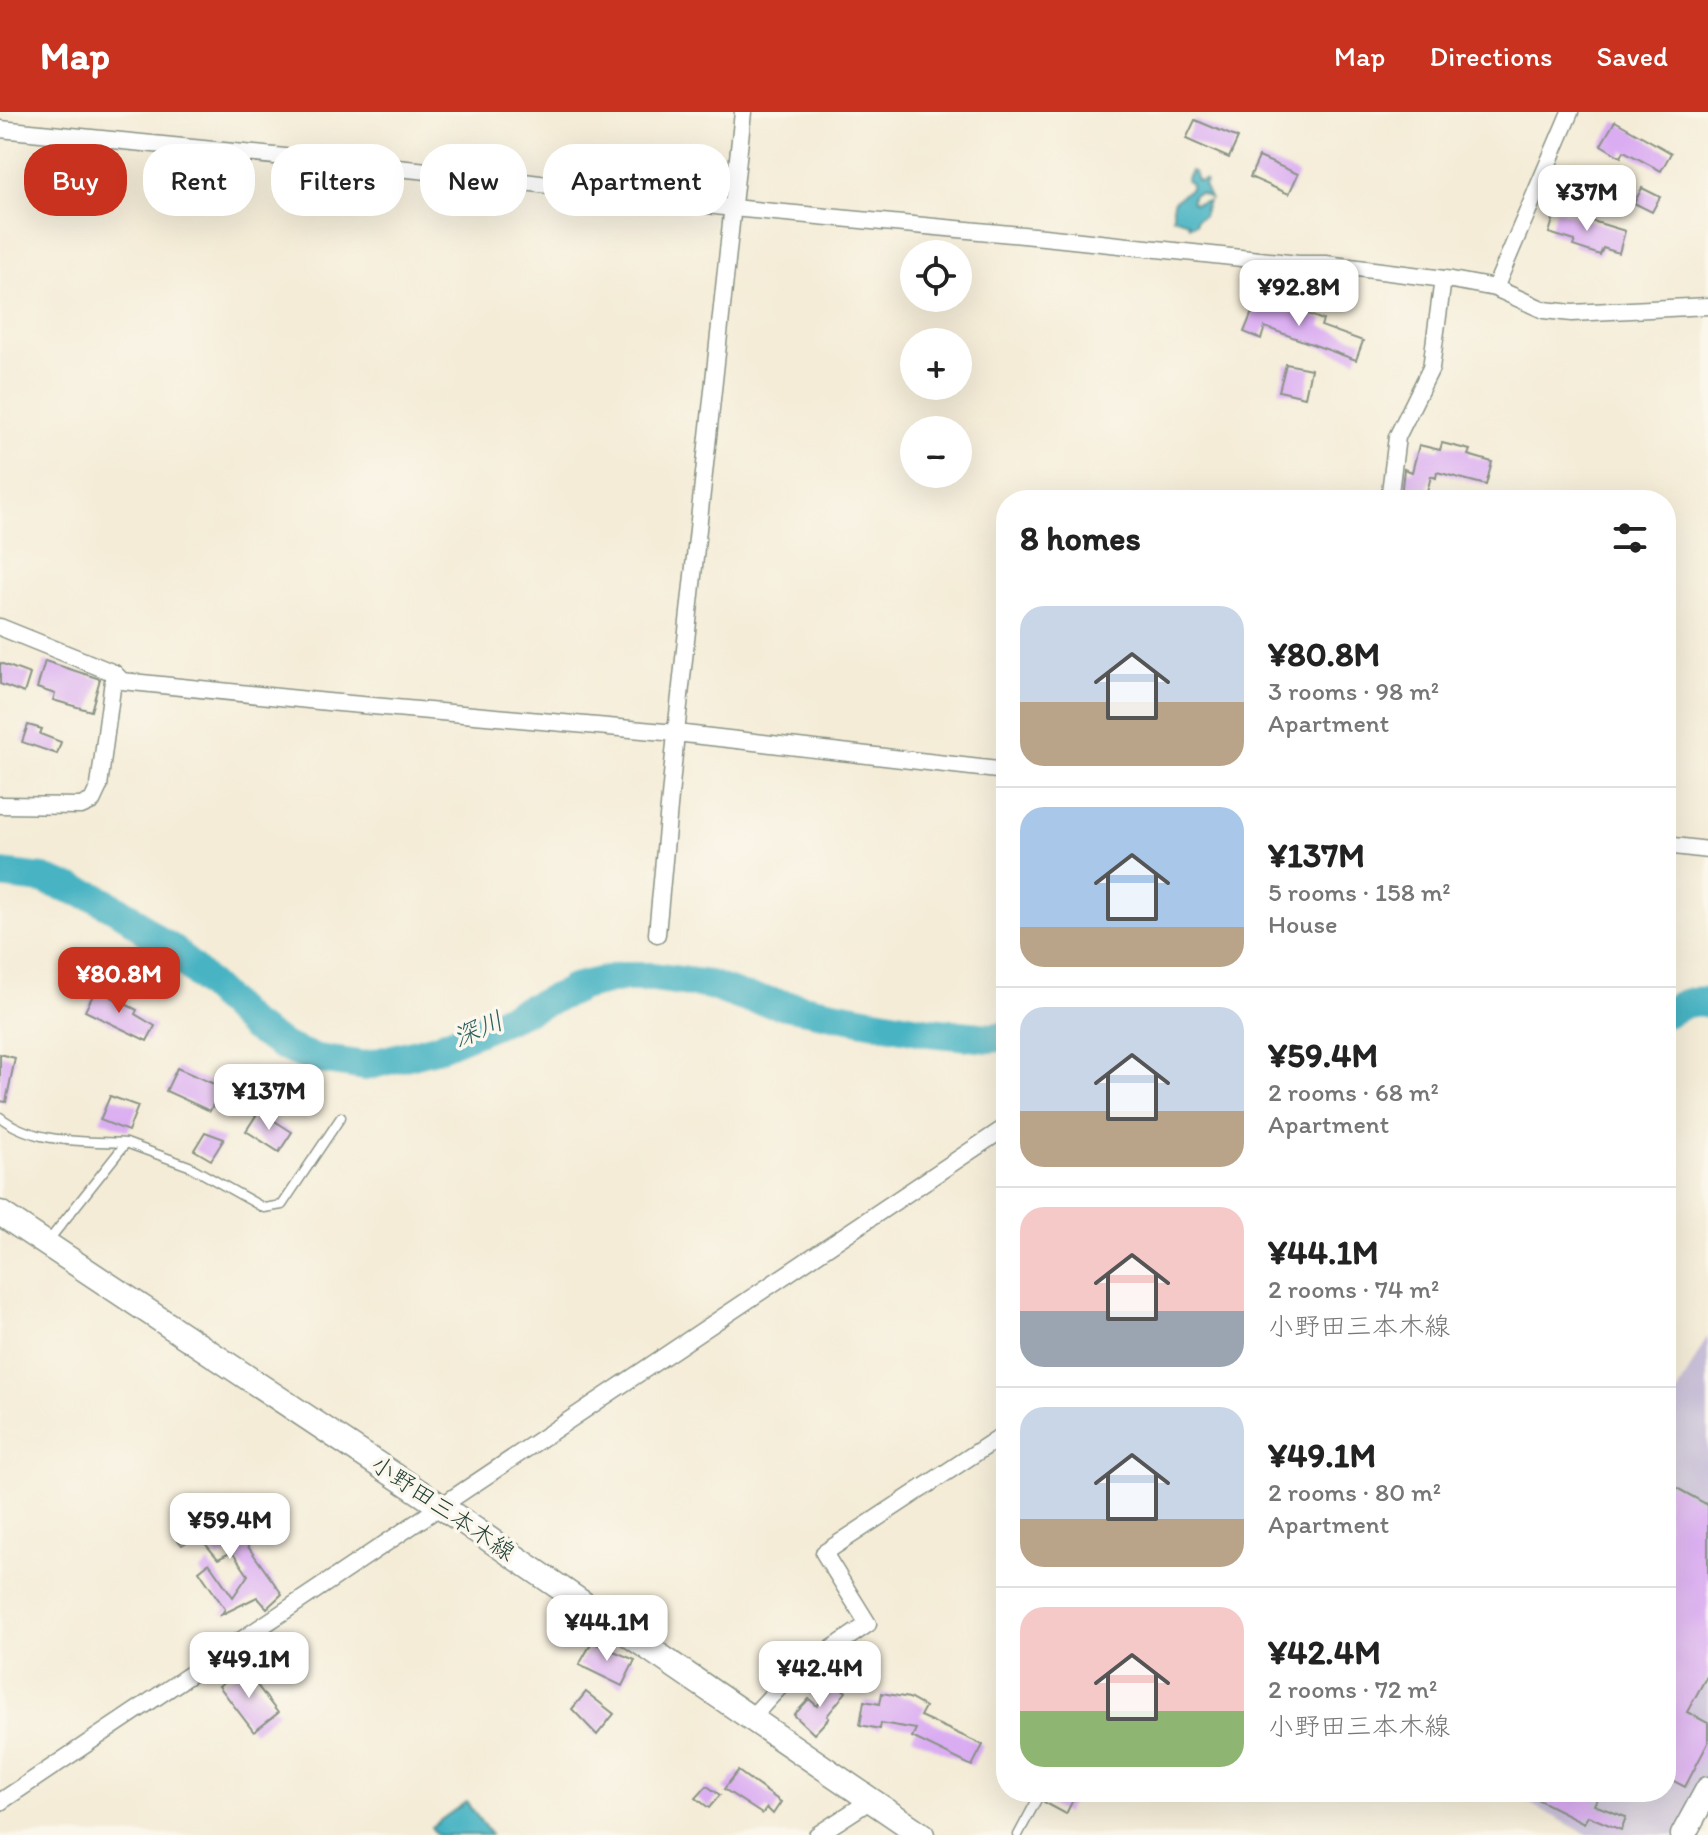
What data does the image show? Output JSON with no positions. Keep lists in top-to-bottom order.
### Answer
{
  "streets": {
    "main road": ["小野田三本木線"]
  },
  "water": ["深川"],
  "page": {
    "header": "Map",
    "nav": ["Map", "Directions", "Saved"],
    "chip": [
      "Buy",
      "Rent",
      "Filters",
      "New",
      "Apartment"
    ],
    "price": [
      "¥37M",
      "¥92.8M",
      "¥80.8M",
      "¥137M",
      "¥59.4M",
      "¥44.1M",
      "¥49.1M",
      "¥42.4M"
    ],
    "map_buttons": ["+", "−"],
    "heading": "8 homes",
    "list": [
      {
        "name": "¥80.8M",
        "note": "3 rooms · 98 m² · Apartment"
      },
      {
        "name": "¥137M",
        "note": "5 rooms · 158 m² · House"
      },
      {
        "name": "¥59.4M",
        "note": "2 rooms · 68 m² · Apartment"
      },
      {
        "name": "¥44.1M",
        "note": "2 rooms · 74 m² · 小野田三本木線"
      },
      {
        "name": "¥49.1M",
        "note": "2 rooms · 80 m² · Apartment"
      },
      {
        "name": "¥42.4M",
        "note": "2 rooms · 72 m² · 小野田三本木線"
      }
    ]
  }
}
